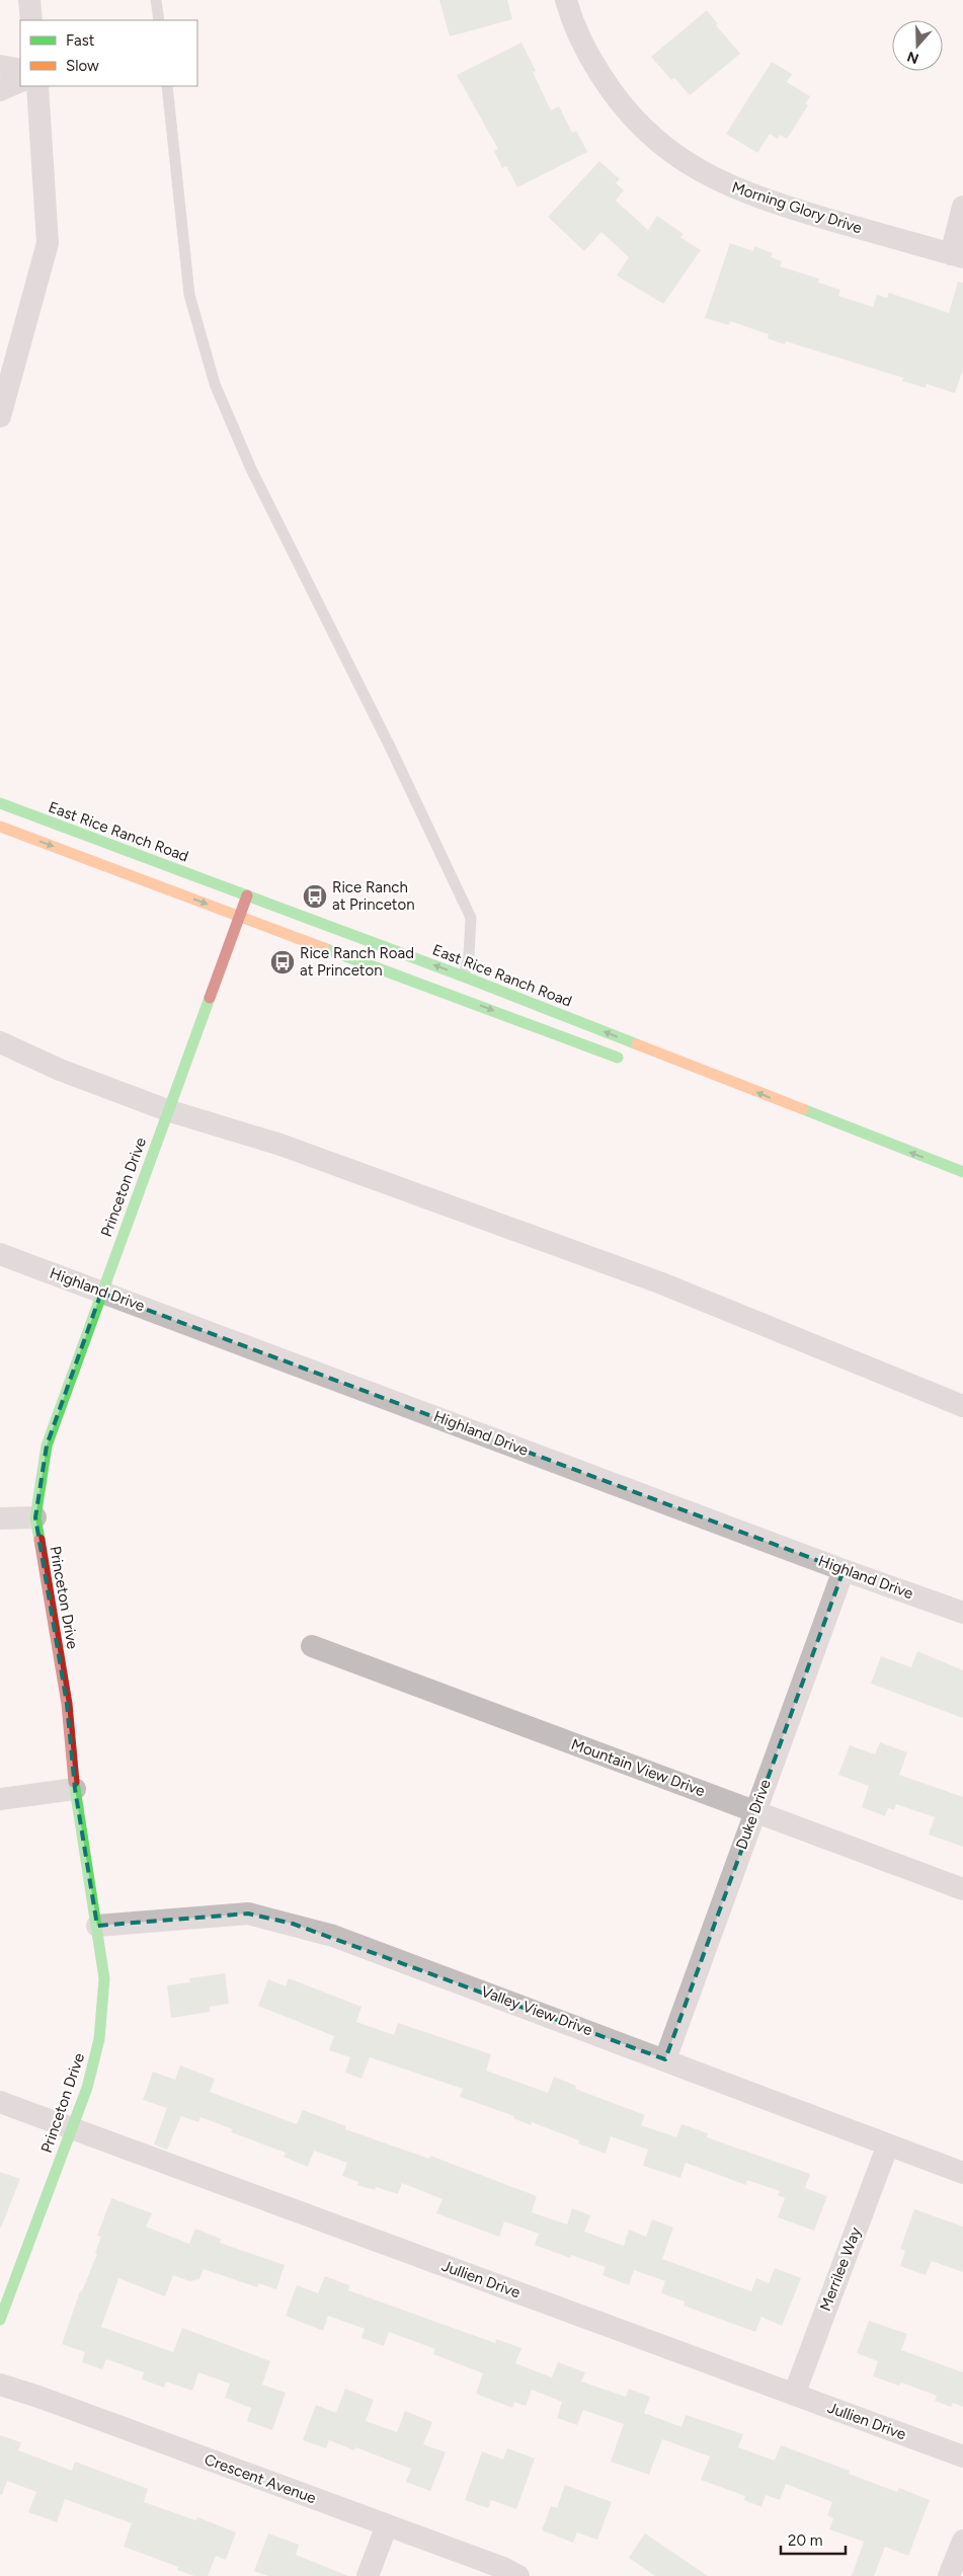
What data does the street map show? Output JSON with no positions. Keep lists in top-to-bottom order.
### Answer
{
  "streets": {
    "main road": ["East Rice Ranch Road", "Princeton Drive"],
    "street": [
      "Morning Glory Drive",
      "Highland Drive",
      "Mountain View Drive",
      "Duke Drive",
      "Valley View Drive",
      "Merrilee Way",
      "Jullien Drive",
      "Crescent Avenue"
    ]
  },
  "crossings": [
    ["East Rice Ranch Road", "Princeton Drive"],
    ["Princeton Drive", "Highland Drive"],
    ["Princeton Drive", "Valley View Drive"],
    ["Princeton Drive", "Jullien Drive"],
    ["Highland Drive", "Duke Drive"],
    ["Mountain View Drive", "Duke Drive"],
    ["Duke Drive", "Valley View Drive"],
    ["Valley View Drive", "Merrilee Way"],
    ["Merrilee Way", "Jullien Drive"]
  ],
  "places": {
    "bus stop": ["Rice Ranch at Princeton", "Rice Ranch Road at Princeton"]
  },
  "legend": ["Fast", "Slow"],
  "scale_bar": "20 m",
  "north": "bottom"
}
